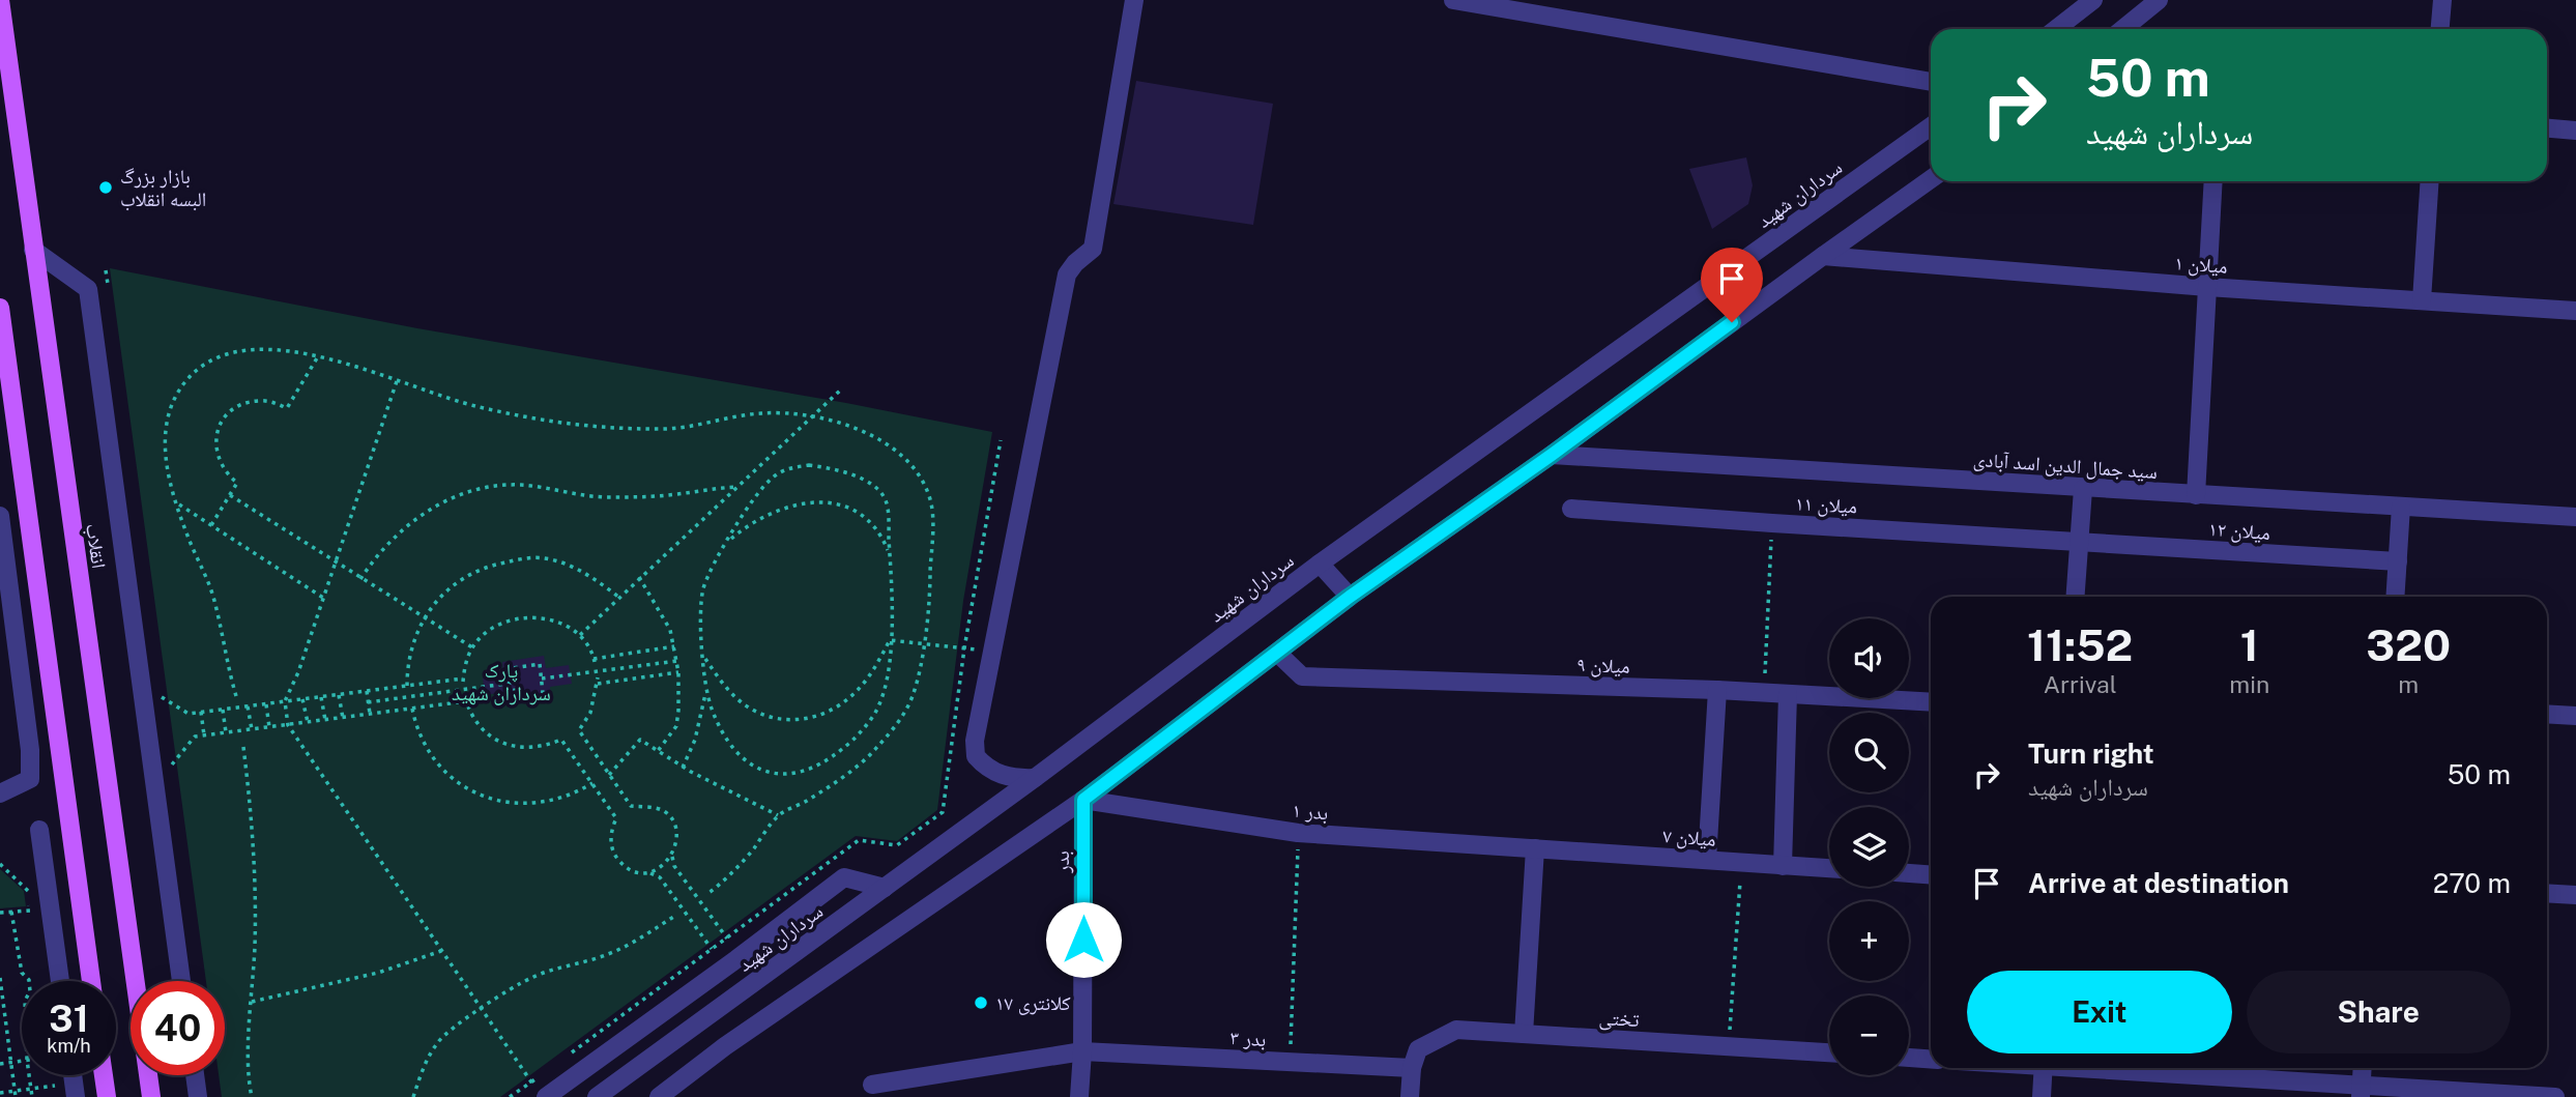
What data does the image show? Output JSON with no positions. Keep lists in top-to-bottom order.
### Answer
{
  "streets": {
    "main road": ["انقلاب"],
    "street": [
      "سرداران شهید",
      "میلان ۱",
      "سید جمال الدین اسد آبادی",
      "میلان ۱۱",
      "میلان ۱۲",
      "میلان ۹",
      "بدر ۱",
      "میلان ۷",
      "بدر",
      "تختی",
      "بدر ۳"
    ]
  },
  "crossings": [
    ["میلان ۱۱", "میلان ۱۲"],
    ["بدر ۱", "میلان ۷"],
    ["بدر ۱", "بدر"],
    ["بدر", "بدر ۳"],
    ["تختی", "بدر ۳"]
  ],
  "parks": ["پارک سرداران شهید"],
  "places": ["بازار بزرگ البسه انقلاب", "کلانتری ۱۷"],
  "page": {
    "turn": ["50 m", "سرداران شهید"],
    "eta": [
      "11:52",
      "Arrival",
      "1",
      "min",
      "320",
      "m"
    ],
    "map_buttons": ["+", "−"],
    "list": [
      {
        "name": "Turn right",
        "note": "سرداران شهید",
        "value": "50 m"
      },
      {
        "name": "Arrive at destination",
        "value": "270 m"
      }
    ],
    "buttons": ["Exit", "Share"],
    "speed": "31 km/h",
    "limit": "40"
  }
}
